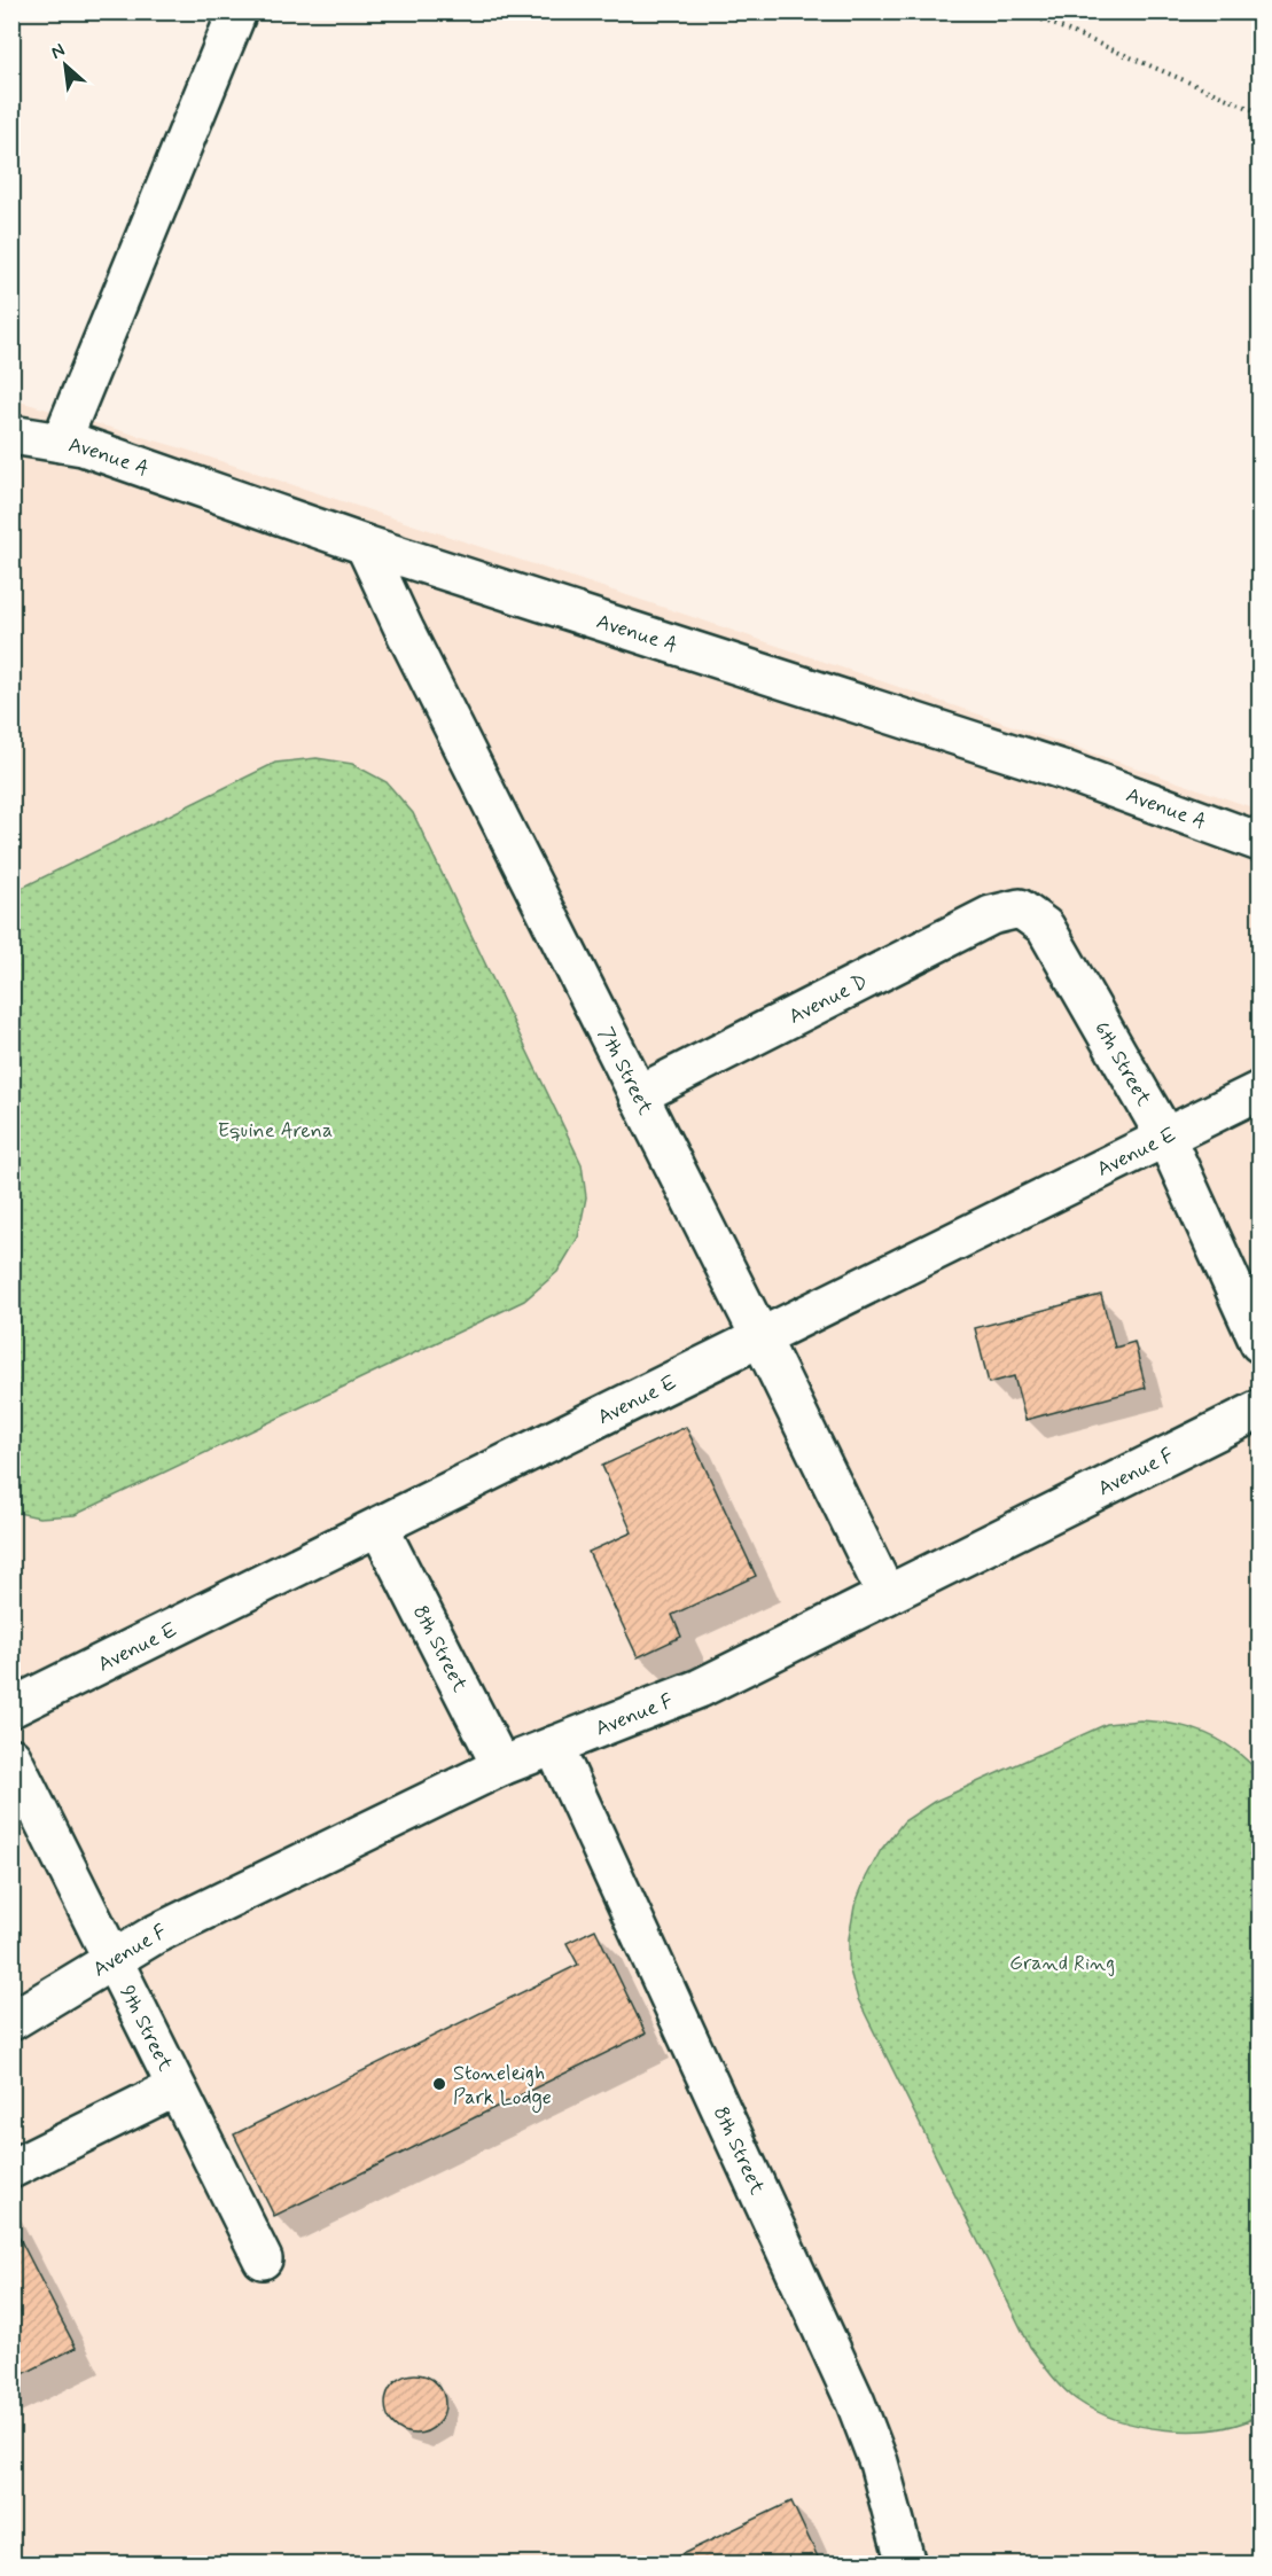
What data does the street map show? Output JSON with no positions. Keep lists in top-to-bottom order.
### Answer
{
  "streets": {
    "lane": [
      "Avenue A",
      "Avenue D",
      "6th Street",
      "7th Street",
      "Avenue E",
      "Avenue F",
      "8th Street",
      "9th Street"
    ]
  },
  "crossings": [
    ["Avenue A", "7th Street"],
    ["Avenue D", "6th Street"],
    ["Avenue D", "7th Street"],
    ["6th Street", "Avenue E"],
    ["7th Street", "Avenue E"],
    ["7th Street", "Avenue F"],
    ["Avenue E", "8th Street"],
    ["Avenue F", "8th Street"],
    ["Avenue F", "9th Street"]
  ],
  "parks": ["Equine Arena", "Grand Ring"],
  "places": ["Stoneleigh Park Lodge"],
  "north": "top left"
}
